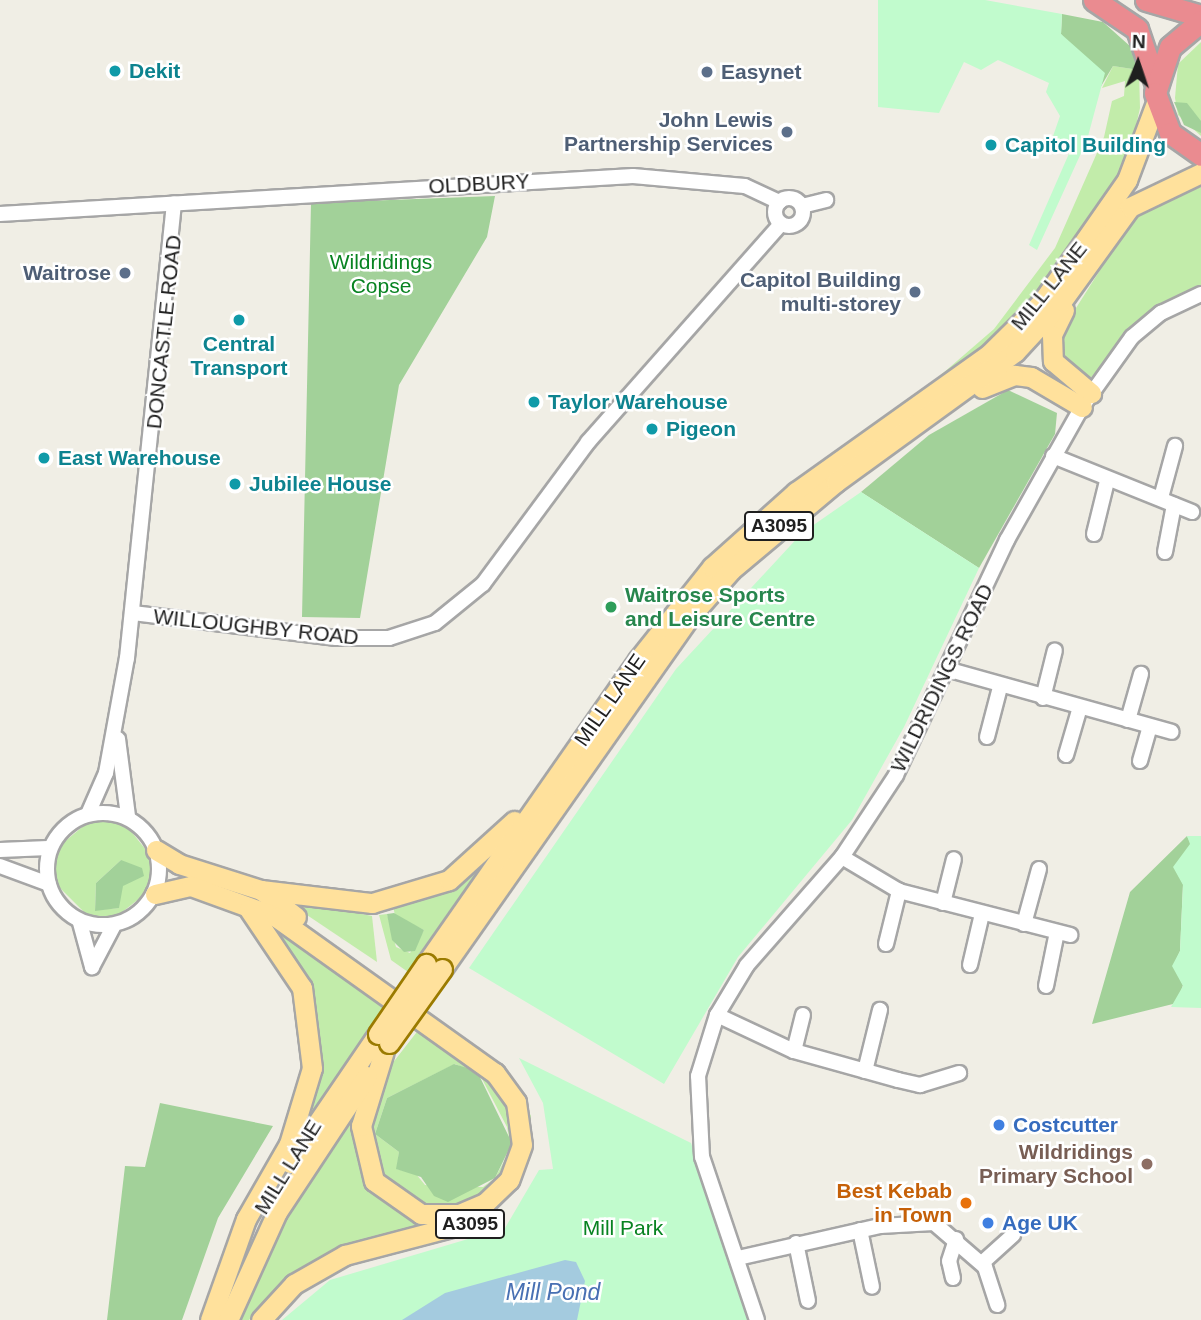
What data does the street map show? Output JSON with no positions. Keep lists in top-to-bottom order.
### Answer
{
  "streets": {
    "main road": ["MILL LANE", "A3095"],
    "street": [
      "OLDBURY",
      "DONCASTLE ROAD",
      "WILLOUGHBY ROAD",
      "WILDRIDINGS ROAD"
    ]
  },
  "crossings": [
    ["OLDBURY", "DONCASTLE ROAD"],
    ["OLDBURY", "WILLOUGHBY ROAD"],
    ["MILL LANE", "A3095"],
    ["DONCASTLE ROAD", "A3095"],
    ["DONCASTLE ROAD", "WILLOUGHBY ROAD"]
  ],
  "water": ["Mill Pond"],
  "parks": ["Wildridings Copse", "Mill Park"],
  "places": [
    "Dekit",
    "Easynet",
    "John Lewis Partnership Services",
    "Capitol Building",
    "Waitrose",
    "Capitol Building multi-storey",
    "Central Transport",
    "Taylor Warehouse",
    "Pigeon",
    "East Warehouse",
    "Jubilee House",
    "Waitrose Sports and Leisure Centre",
    "Costcutter",
    "Wildridings Primary School",
    "Best Kebab in Town",
    "Age UK"
  ],
  "north": "top"
}
